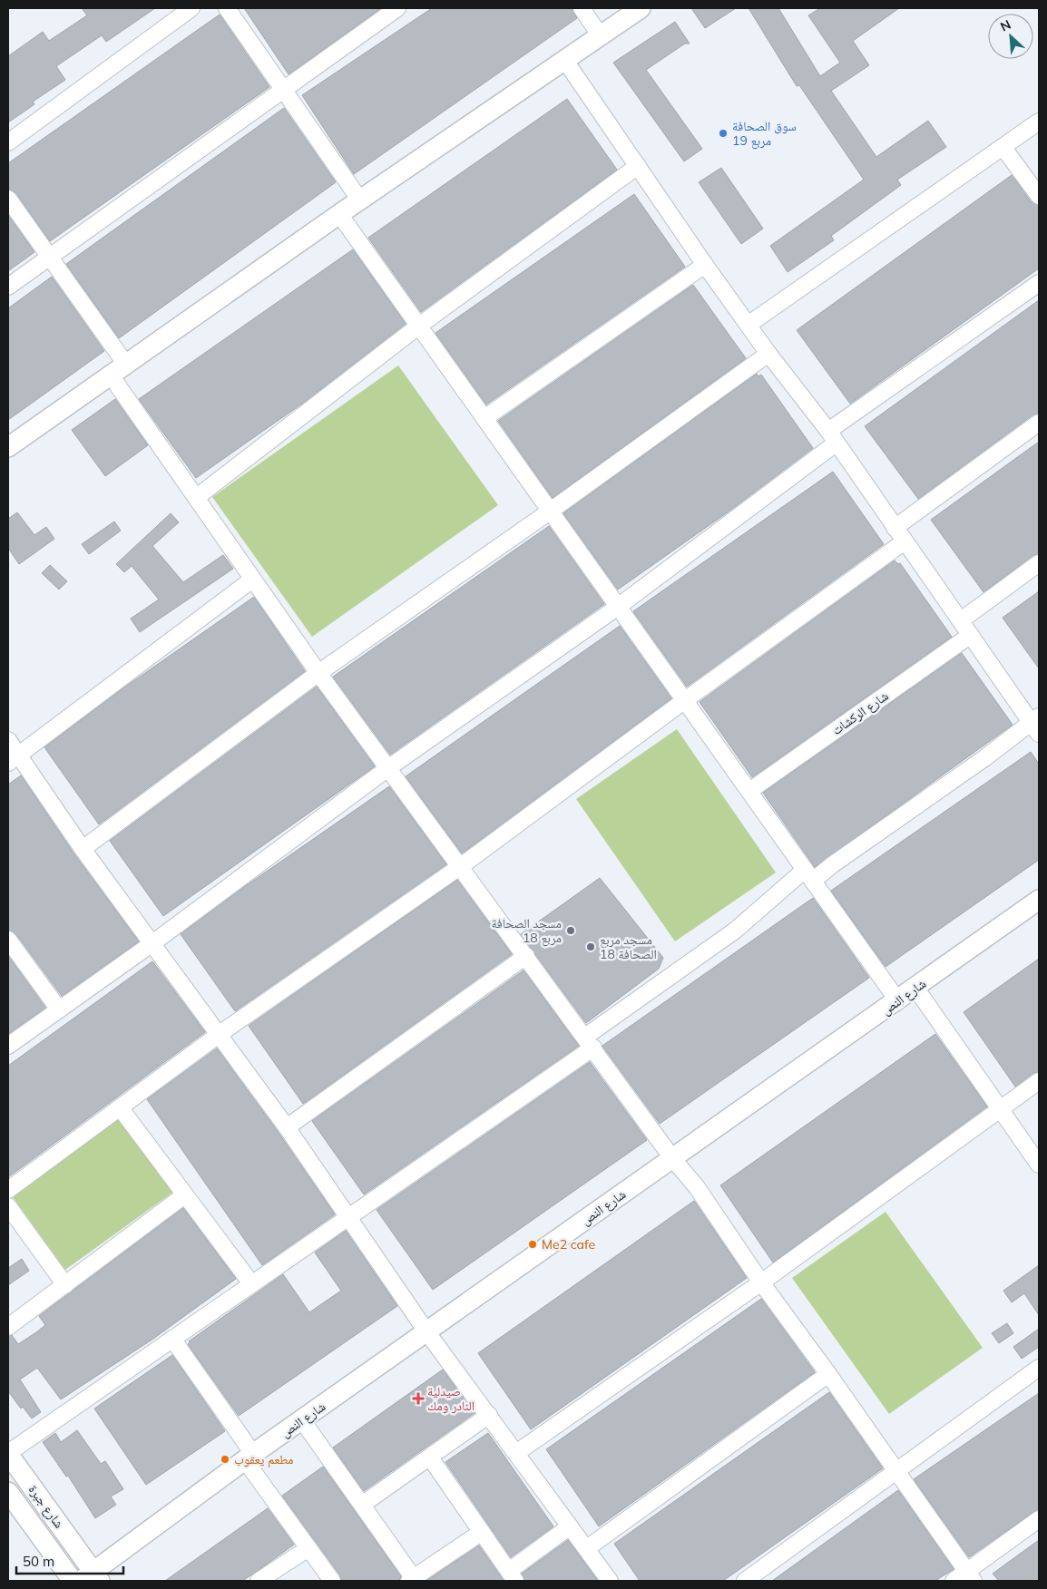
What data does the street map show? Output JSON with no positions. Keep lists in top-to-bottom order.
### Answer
{
  "streets": {
    "street": ["شارع الركشات", "شارع النص", "شارع جبرة"]
  },
  "crossings": [
    ["شارع النص", "شارع جبرة"]
  ],
  "places": {
    "other": [
      "سوق الصحافة مربع 19",
      "مسجد الصحافة مربع 18",
      "مسجد مربع 18 الصحافة",
      "Me2 cafe",
      "مطعم يعقوب"
    ],
    "health": ["صيدلية النادر ومك"]
  },
  "scale_bar": "50 m",
  "north": "top left"
}
